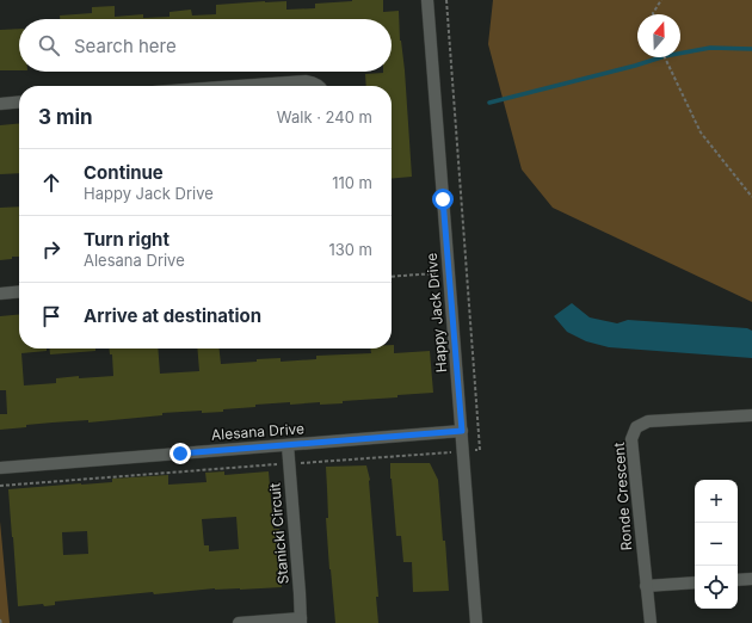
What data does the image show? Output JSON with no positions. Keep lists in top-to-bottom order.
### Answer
{
  "streets": {
    "street": [
      "Happy Jack Drive",
      "Alesana Drive",
      "Ronde Crescent",
      "Stanicki Circuit"
    ]
  },
  "crossings": [
    ["Happy Jack Drive", "Alesana Drive"],
    ["Alesana Drive", "Stanicki Circuit"]
  ],
  "north": "top",
  "page": {
    "search": "Search here",
    "heading": ["3 min", "Walk · 240 m"],
    "list": [
      ["Continue", "Happy Jack Drive", "110 m"],
      ["Turn right", "Alesana Drive", "130 m"],
      "Arrive at destination"
    ],
    "map_buttons": ["+", "−"]
  }
}
